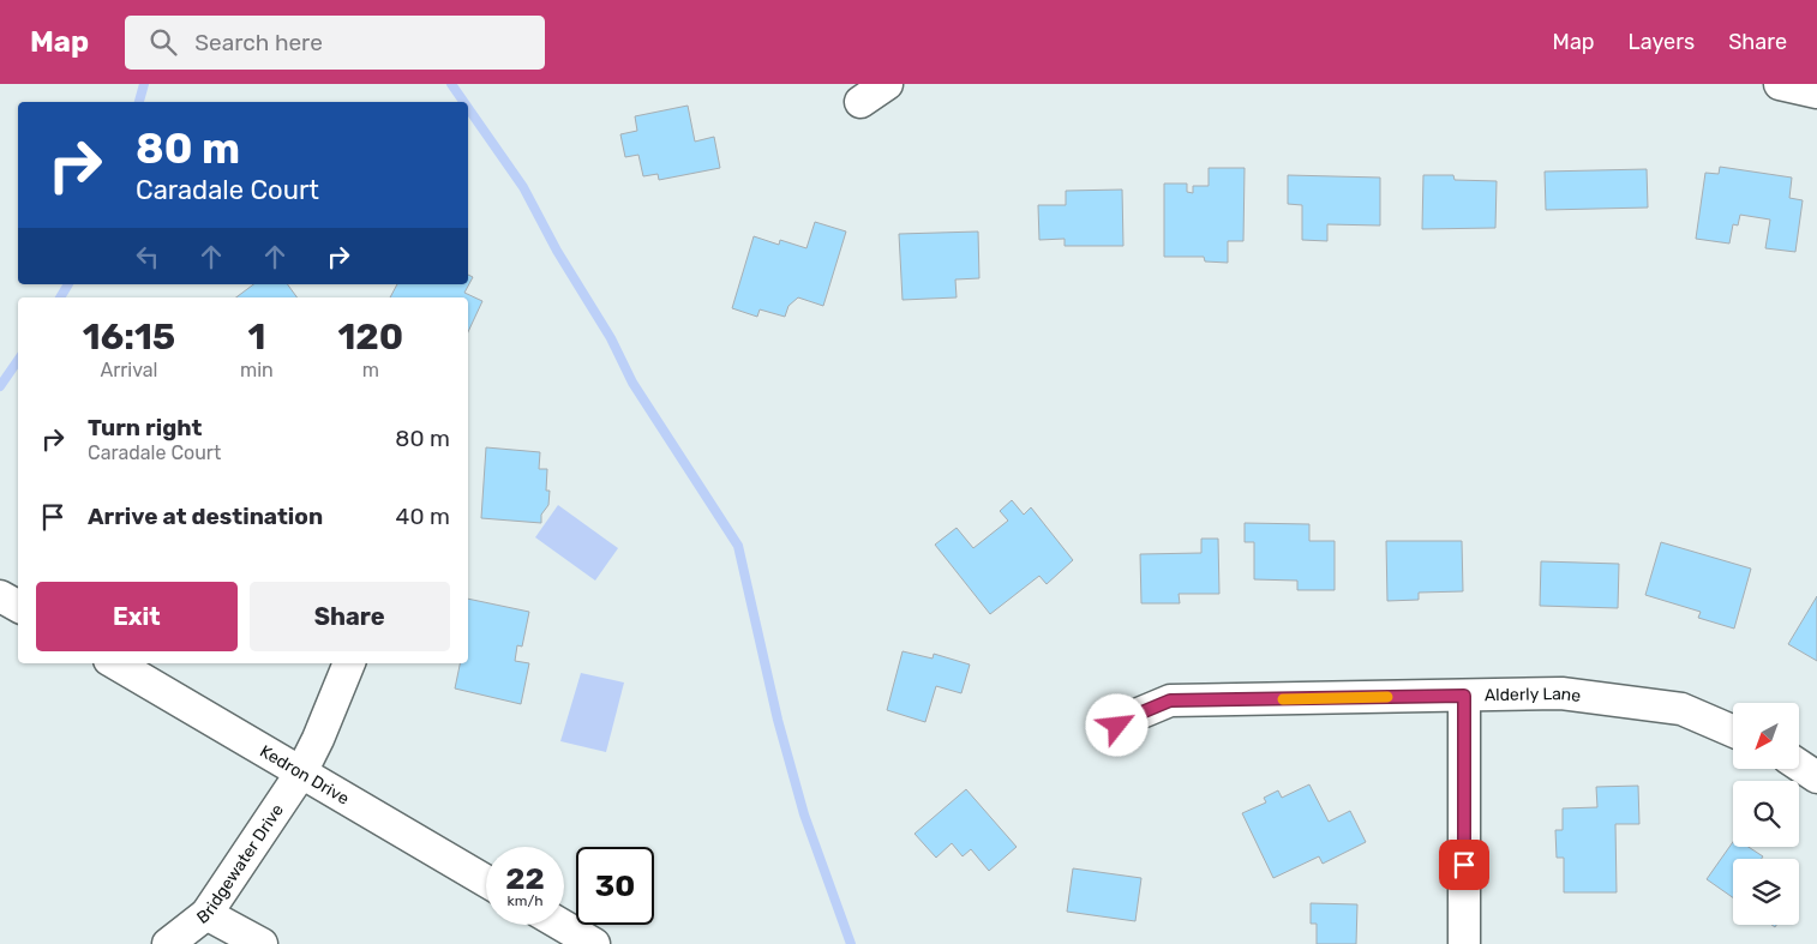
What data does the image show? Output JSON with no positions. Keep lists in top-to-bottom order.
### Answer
{
  "streets": {
    "street": ["Alderly Lane", "Kedron Drive", "Bridgewater Drive"]
  },
  "crossings": [
    ["Kedron Drive", "Bridgewater Drive"]
  ],
  "north": "bottom left",
  "page": {
    "header": "Map",
    "search": "Search here",
    "nav": ["Map", "Layers", "Share"],
    "turn": ["80 m", "Caradale Court"],
    "eta": [
      "16:15",
      "Arrival",
      "1",
      "min",
      "120",
      "m"
    ],
    "list": [
      {
        "name": "Turn right",
        "note": "Caradale Court",
        "value": "80 m"
      },
      {
        "name": "Arrive at destination",
        "value": "40 m"
      }
    ],
    "buttons": ["Exit", "Share"],
    "speed": "22 km/h",
    "limit": "30"
  }
}
